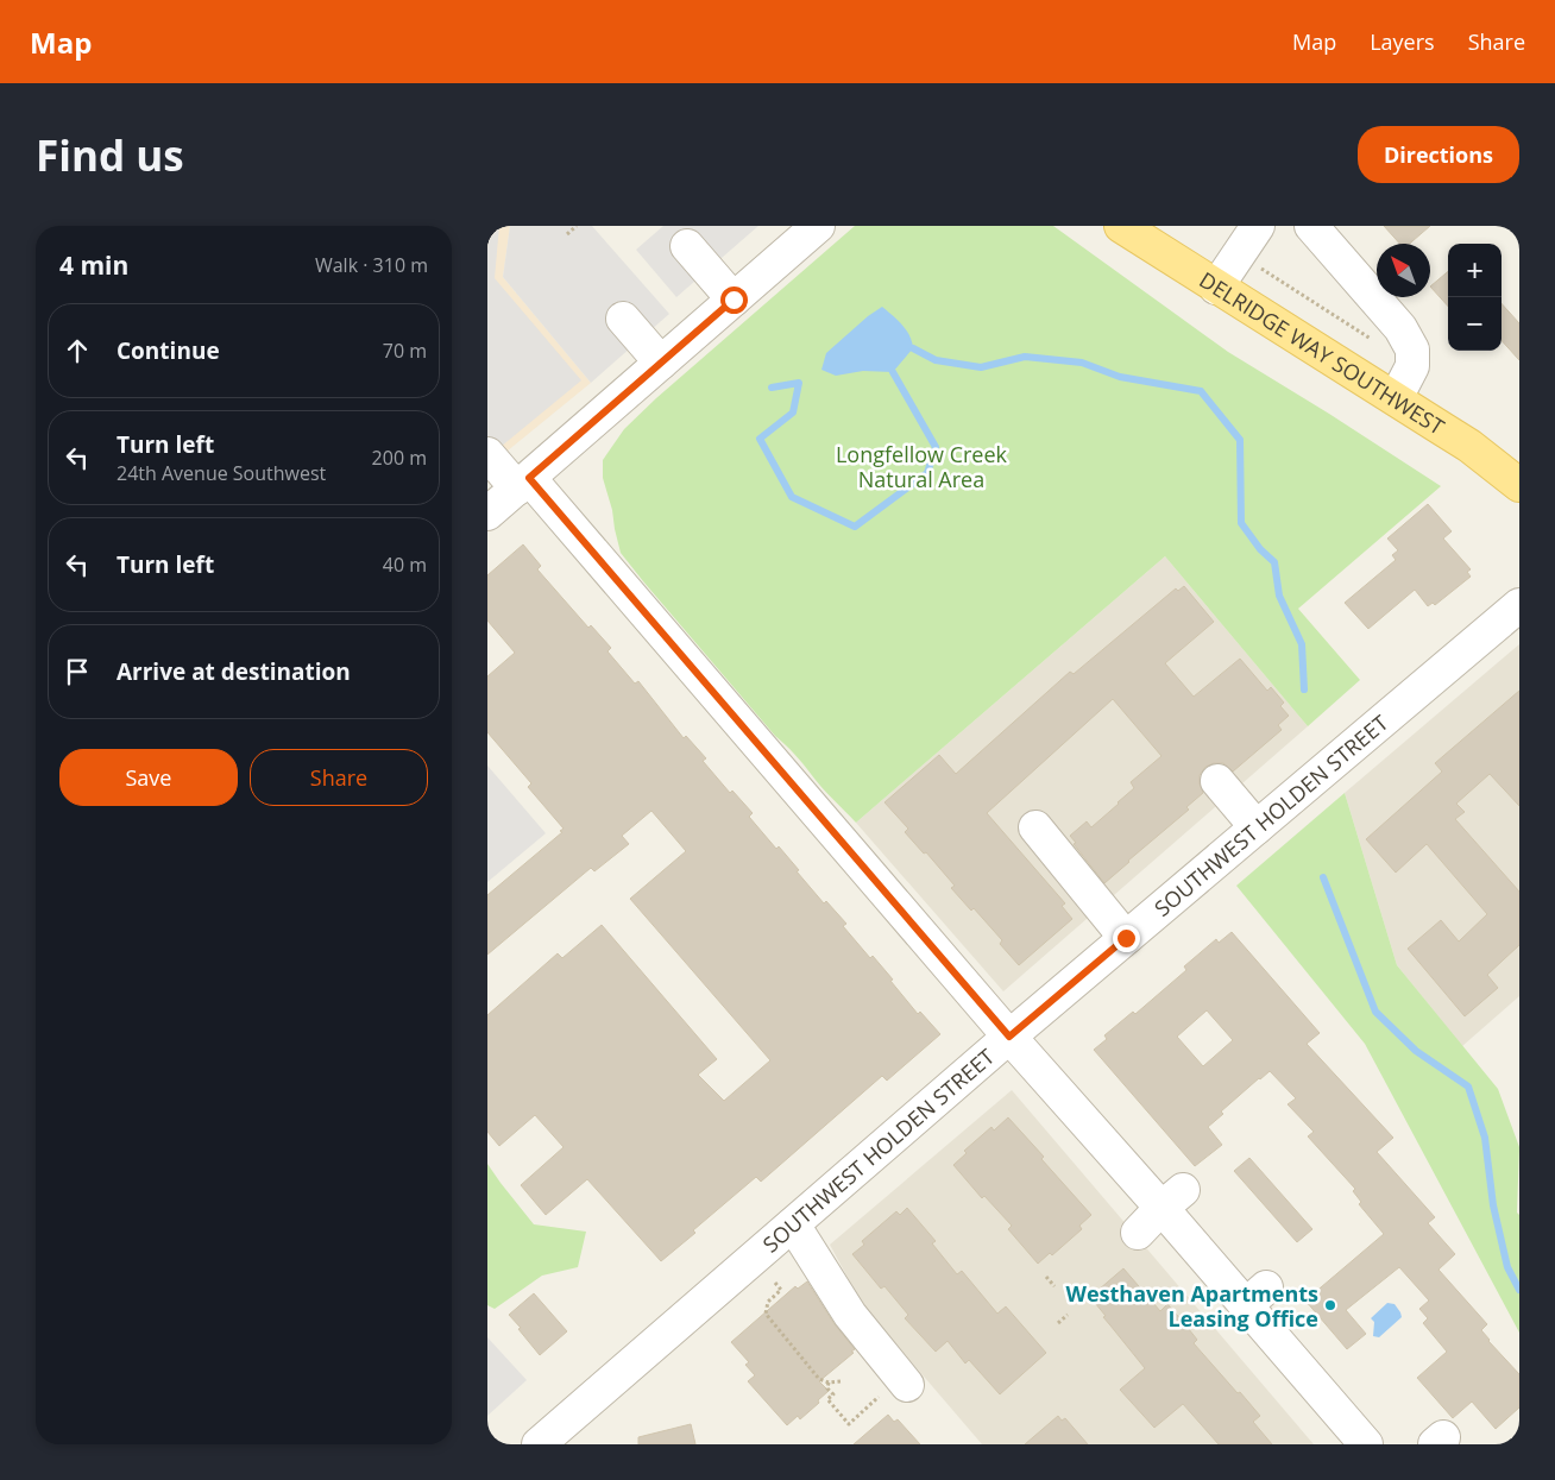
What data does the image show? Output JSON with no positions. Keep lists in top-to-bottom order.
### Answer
{
  "streets": {
    "main road": ["DELRIDGE WAY SOUTHWEST"],
    "street": ["SOUTHWEST HOLDEN STREET"]
  },
  "parks": ["Longfellow Creek Natural Area"],
  "places": ["Westhaven Apartments Leasing Office"],
  "north": "top left",
  "page": {
    "header": "Map",
    "nav": ["Map", "Layers", "Share"],
    "buttons": [
      "Directions",
      ["Save", "Share"]
    ],
    "title": "Find us",
    "heading": ["4 min", "Walk · 310 m"],
    "map_buttons": ["+", "−"],
    "list": [
      ["Continue", "70 m"],
      ["Turn left", "24th Avenue Southwest", "200 m"],
      ["Turn left", "40 m"],
      "Arrive at destination"
    ]
  }
}
